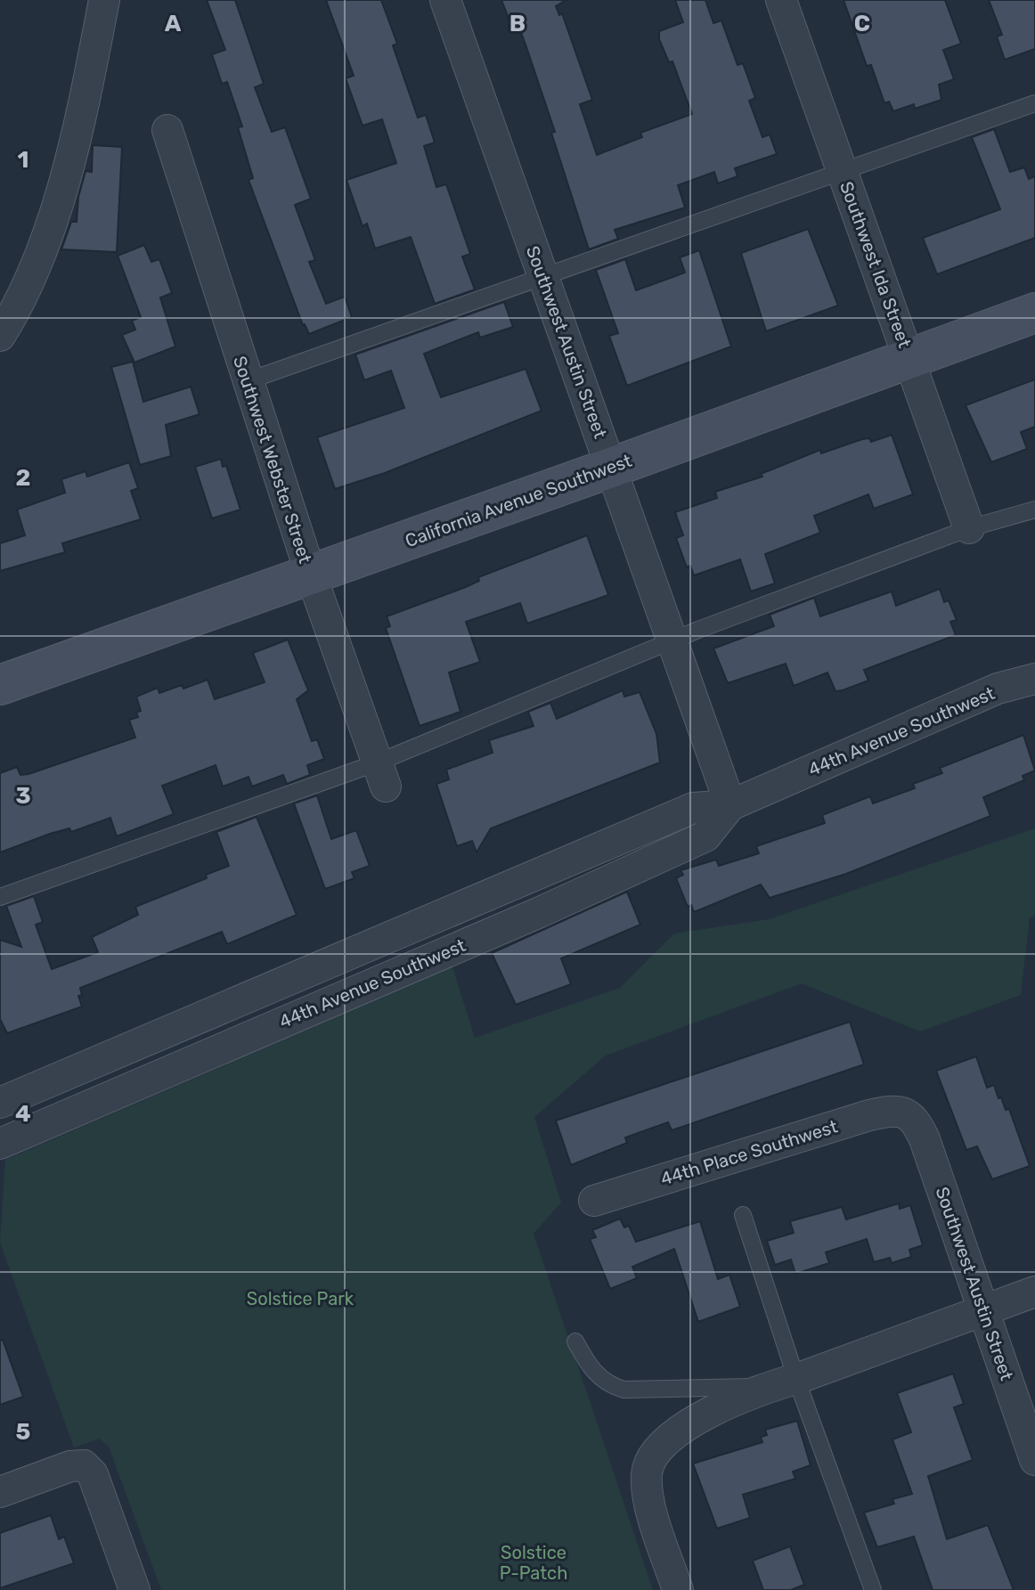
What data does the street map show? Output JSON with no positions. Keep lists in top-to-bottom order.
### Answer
{
  "streets": {
    "main road": ["California Avenue Southwest"],
    "street": [
      "Southwest Ida Street",
      "Southwest Austin Street",
      "Southwest Webster Street",
      "44th Avenue Southwest",
      "44th Place Southwest"
    ]
  },
  "crossings": [
    ["Southwest Ida Street", "California Avenue Southwest"],
    ["Southwest Austin Street", "California Avenue Southwest"],
    ["Southwest Austin Street", "44th Avenue Southwest"],
    ["Southwest Austin Street", "44th Place Southwest"],
    ["Southwest Webster Street", "California Avenue Southwest"]
  ],
  "parks": ["Solstice Park", "Solstice P-Patch"],
  "grid": {
    "columns": ["A", "B", "C"],
    "rows": [
      "1",
      "2",
      "3",
      "4",
      "5"
    ]
  }
}
